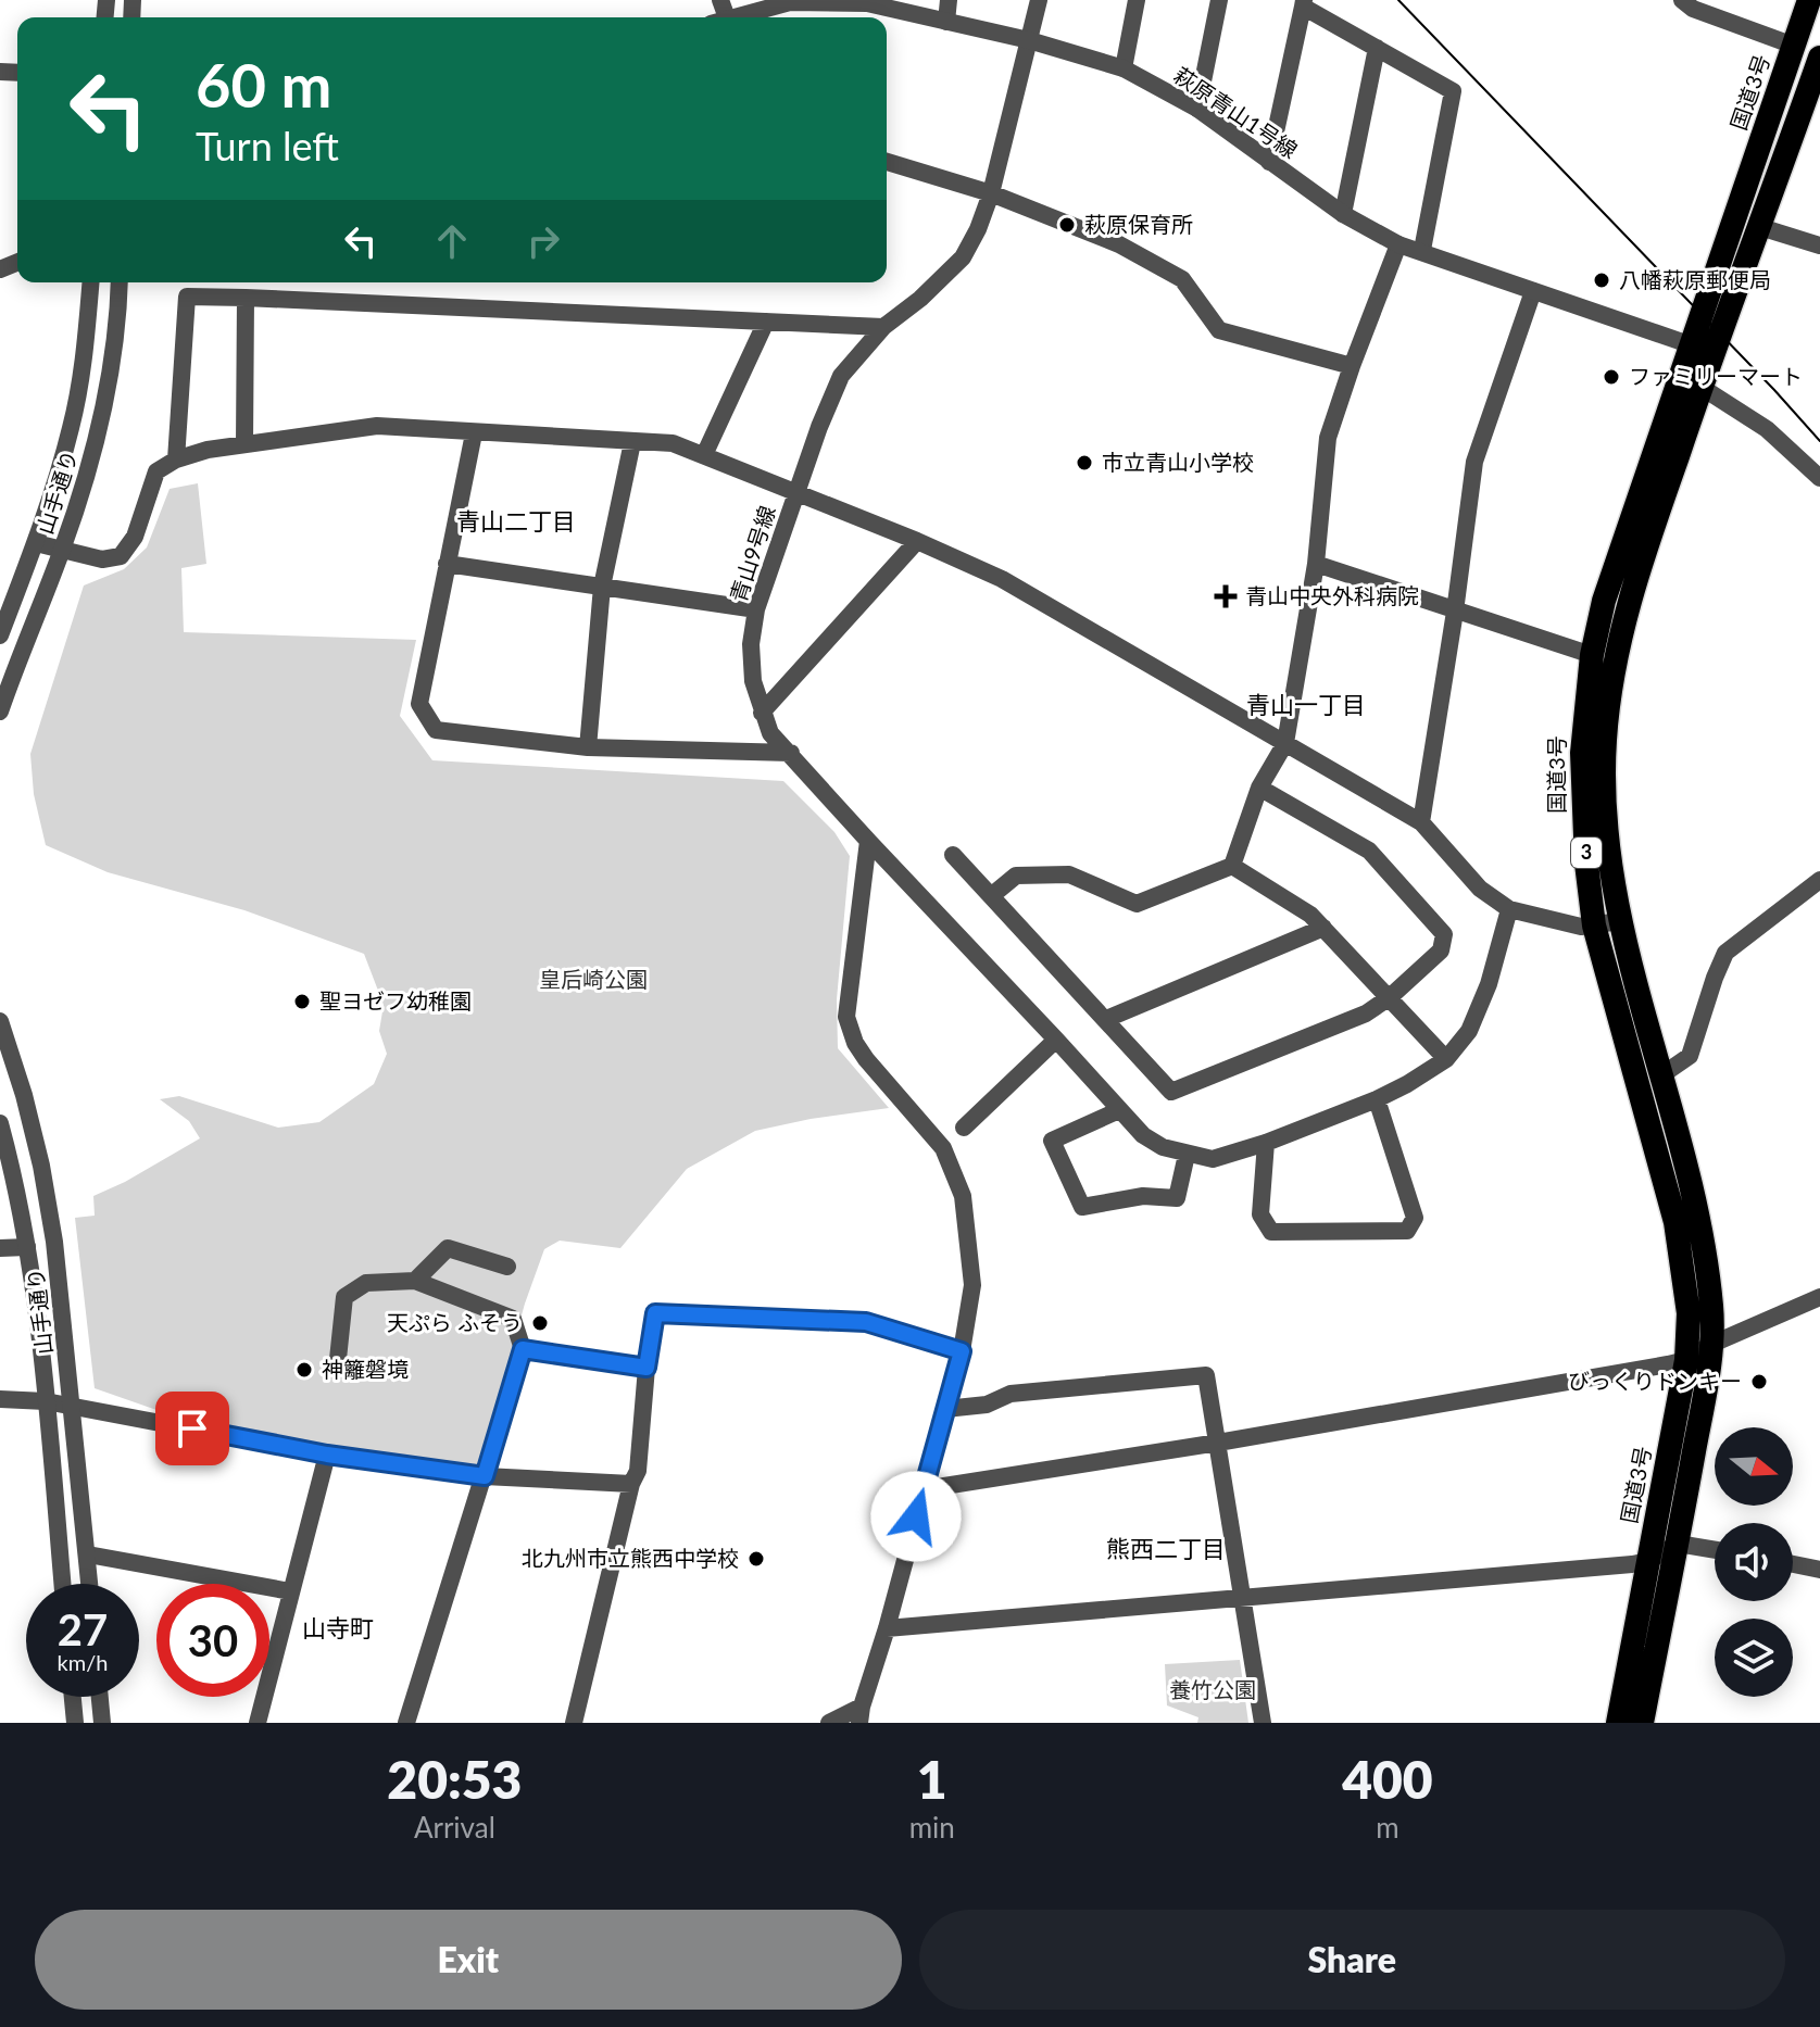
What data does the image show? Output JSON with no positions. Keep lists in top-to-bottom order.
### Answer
{
  "streets": {
    "highway": ["国道3号", "3"],
    "street": ["萩原青山1号線", "山手通り", "青山9号線"]
  },
  "crossings": [
    ["国道3号", "萩原青山1号線"],
    ["萩原青山1号線", "青山9号線"]
  ],
  "districts": [
    "青山二丁目",
    "青山一丁目",
    "熊西二丁目",
    "山寺町"
  ],
  "parks": ["皇后崎公園", "養竹公園"],
  "places": {
    "other": [
      "萩原保育所",
      "八幡萩原郵便局",
      "ファミリーマート",
      "市立青山小学校",
      "聖ヨゼフ幼稚園",
      "天ぷら ふそう",
      "神籬磐境",
      "びっくりドンキー",
      "北九州市立熊西中学校"
    ],
    "health": ["青山中央外科病院"]
  },
  "north": "right",
  "page": {
    "turn": ["60 m", "Turn left"],
    "speed": "27 km/h",
    "limit": "30",
    "eta": [
      "20:53",
      "Arrival",
      "1",
      "min",
      "400",
      "m"
    ],
    "buttons": ["Exit", "Share"]
  }
}
